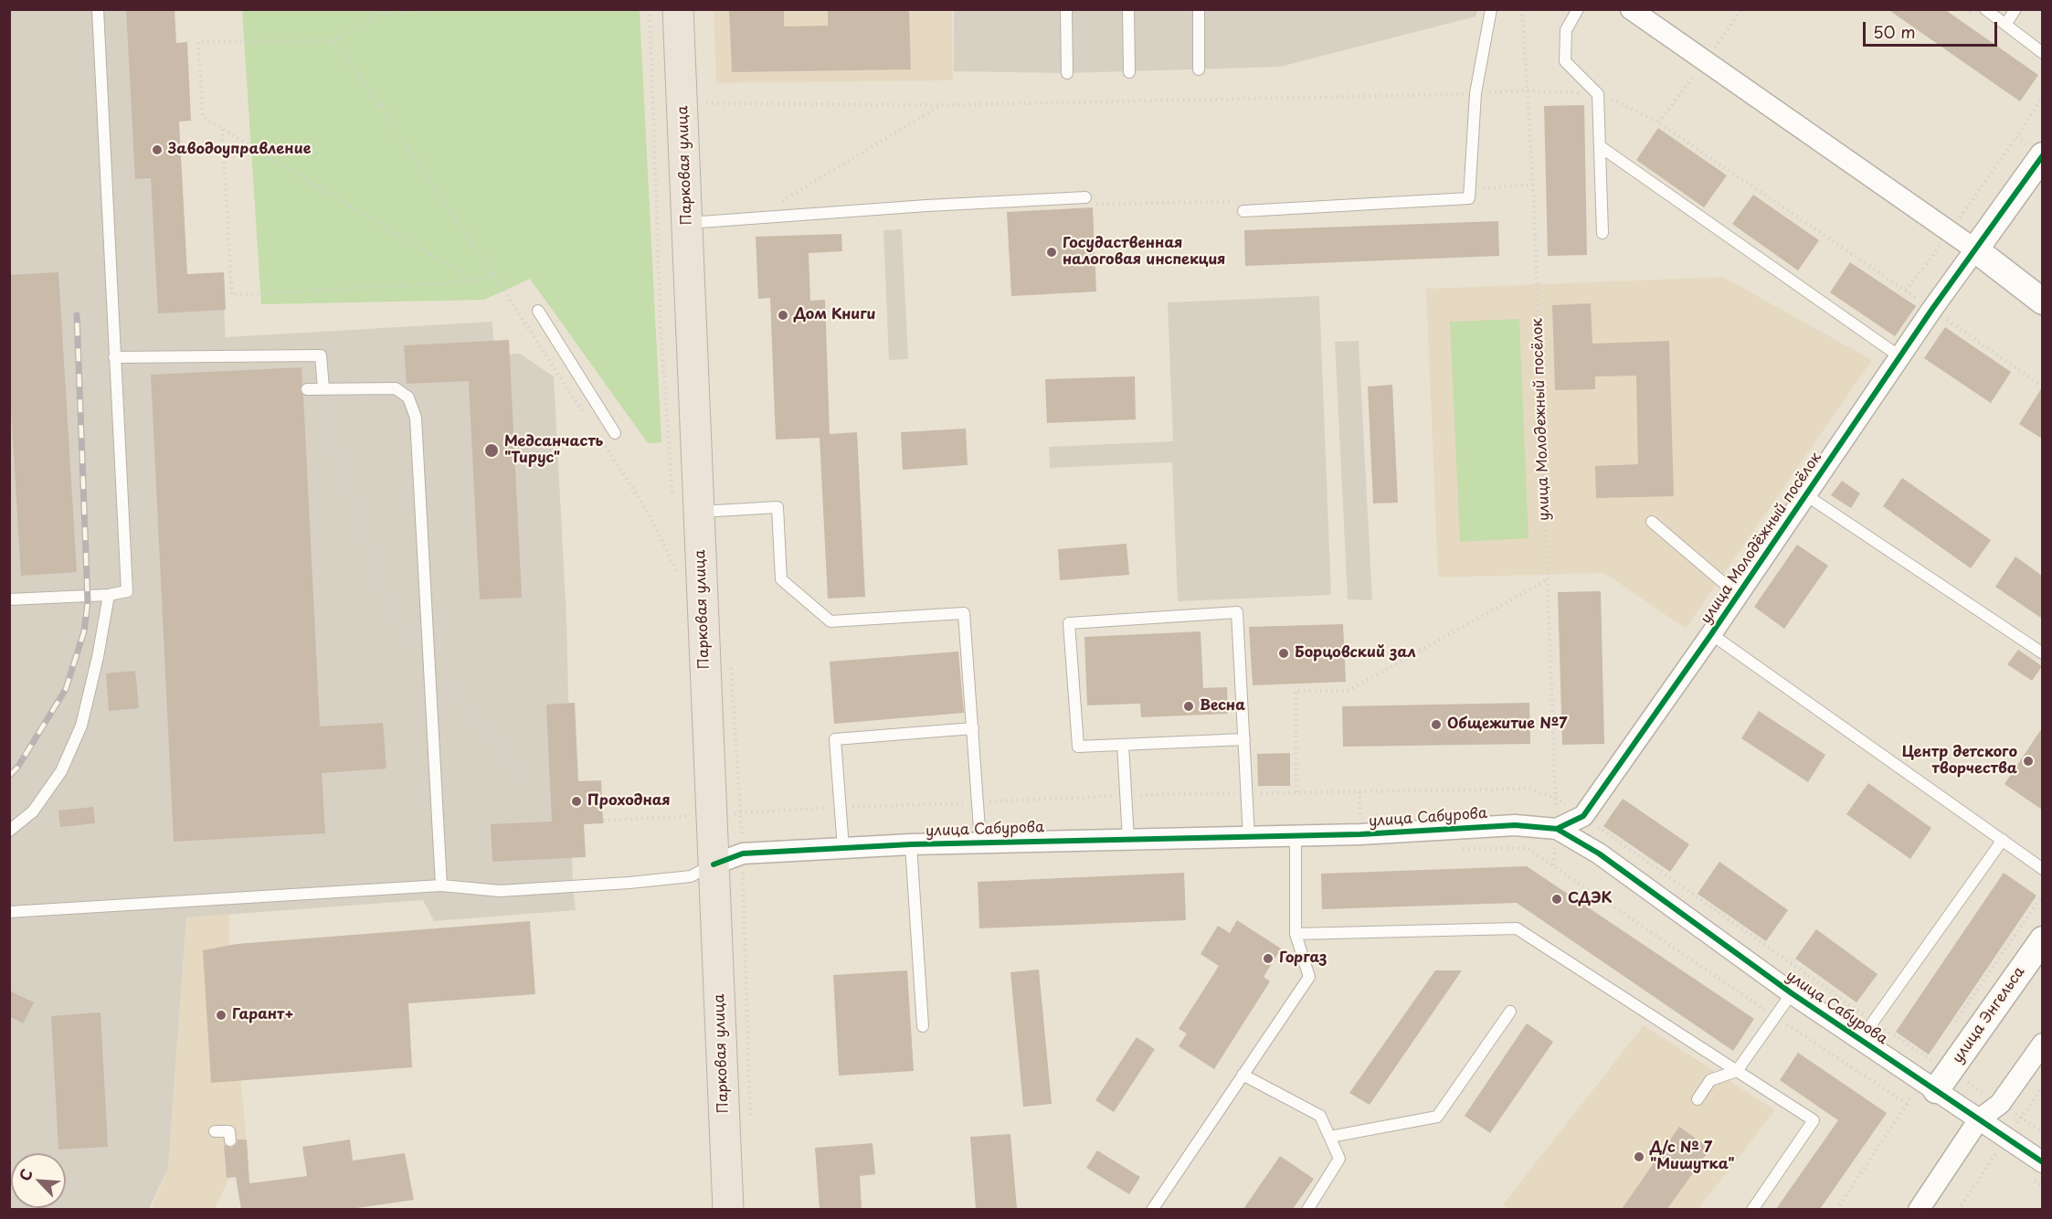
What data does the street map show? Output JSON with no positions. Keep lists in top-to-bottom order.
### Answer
{
  "streets": {
    "main road": ["Парковая улица"],
    "street": ["улица Молодёжный посёлок", "улица Сабурова", "улица Энгельса"],
    "path": ["улица Молодежный посёлок"]
  },
  "crossings": [
    ["Парковая улица", "улица Сабурова"],
    ["улица Молодежный посёлок", "улица Молодёжный посёлок"],
    ["улица Молодежный посёлок", "улица Сабурова"],
    ["улица Молодёжный посёлок", "улица Сабурова"],
    ["улица Сабурова", "улица Энгельса"]
  ],
  "places": [
    "Заводоуправление",
    "Госудаственная налоговая инспекция",
    "Дом Книги",
    "Медсанчасть \"Тирус\"",
    "Борцовский зал",
    "Весна",
    "Общежитие №7",
    "Центр детского творчества",
    "Проходная",
    "СДЭК",
    "Горгаз",
    "Гарант+",
    "Д/с № 7 \"Мишутка\""
  ],
  "scale_bar": "50 m",
  "north": "top left"
}
